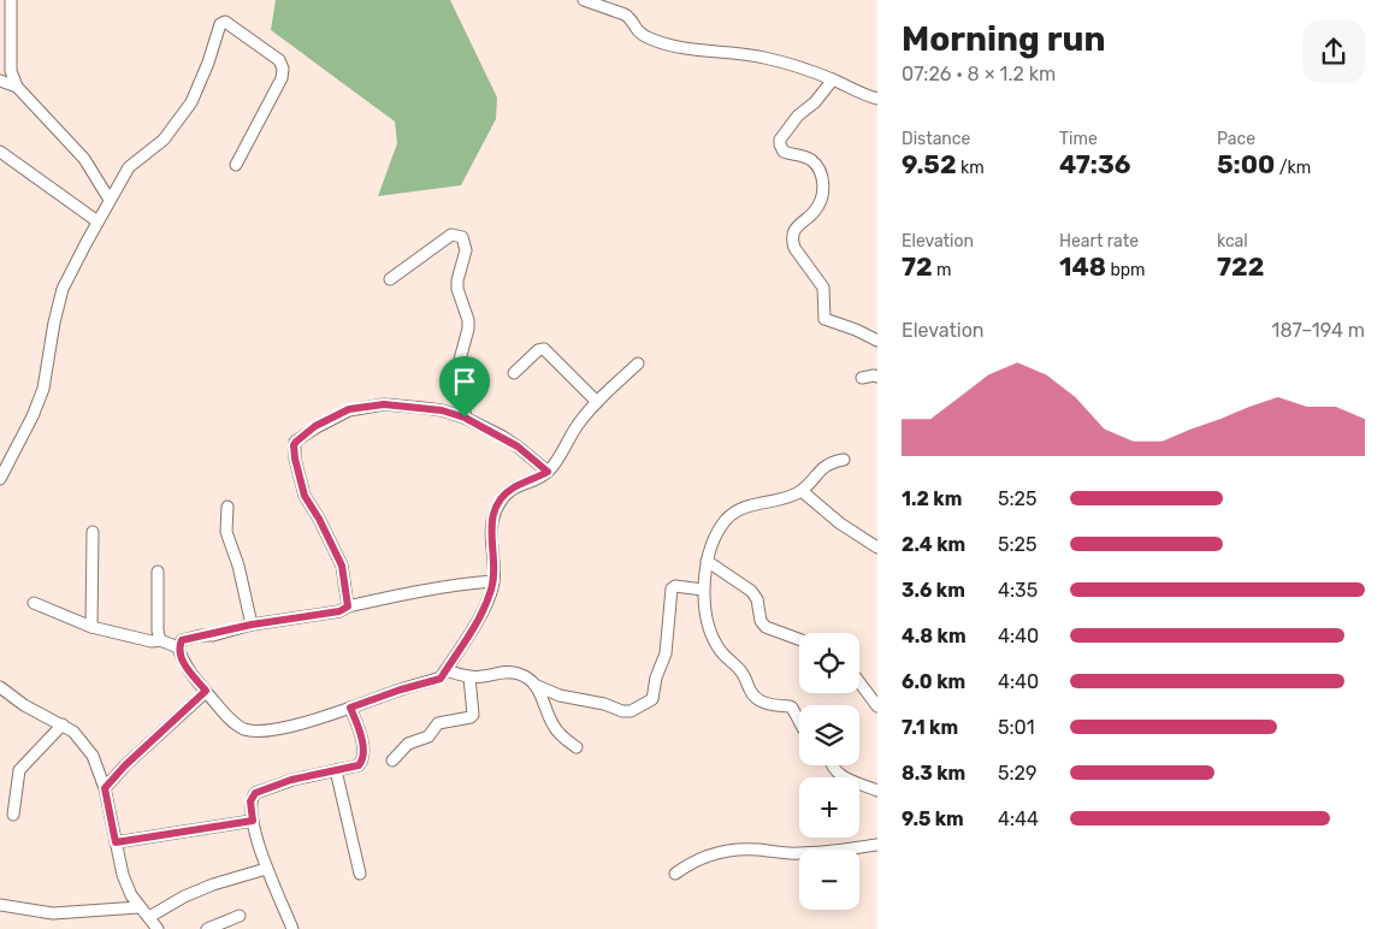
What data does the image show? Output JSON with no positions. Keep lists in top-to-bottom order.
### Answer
{
  "page": {
    "heading": ["Morning run", "07:26 · 8 × 1.2 km"],
    "stats": [
      ["Distance", "9.52 km"],
      ["Time", "47:36"],
      ["Pace", "5:00 /km"],
      ["Elevation", "72 m"],
      ["Heart rate", "148 bpm"],
      ["kcal", "722"]
    ],
    "chart": ["Elevation", "187–194 m"],
    "list": [
      {
        "name": "1.2 km",
        "note": "5:25"
      },
      {
        "name": "2.4 km",
        "note": "5:25"
      },
      {
        "name": "3.6 km",
        "note": "4:35"
      },
      {
        "name": "4.8 km",
        "note": "4:40"
      },
      {
        "name": "6.0 km",
        "note": "4:40"
      },
      {
        "name": "7.1 km",
        "note": "5:01"
      },
      {
        "name": "8.3 km",
        "note": "5:29"
      },
      {
        "name": "9.5 km",
        "note": "4:44"
      }
    ],
    "map_buttons": ["+", "−"]
  }
}
